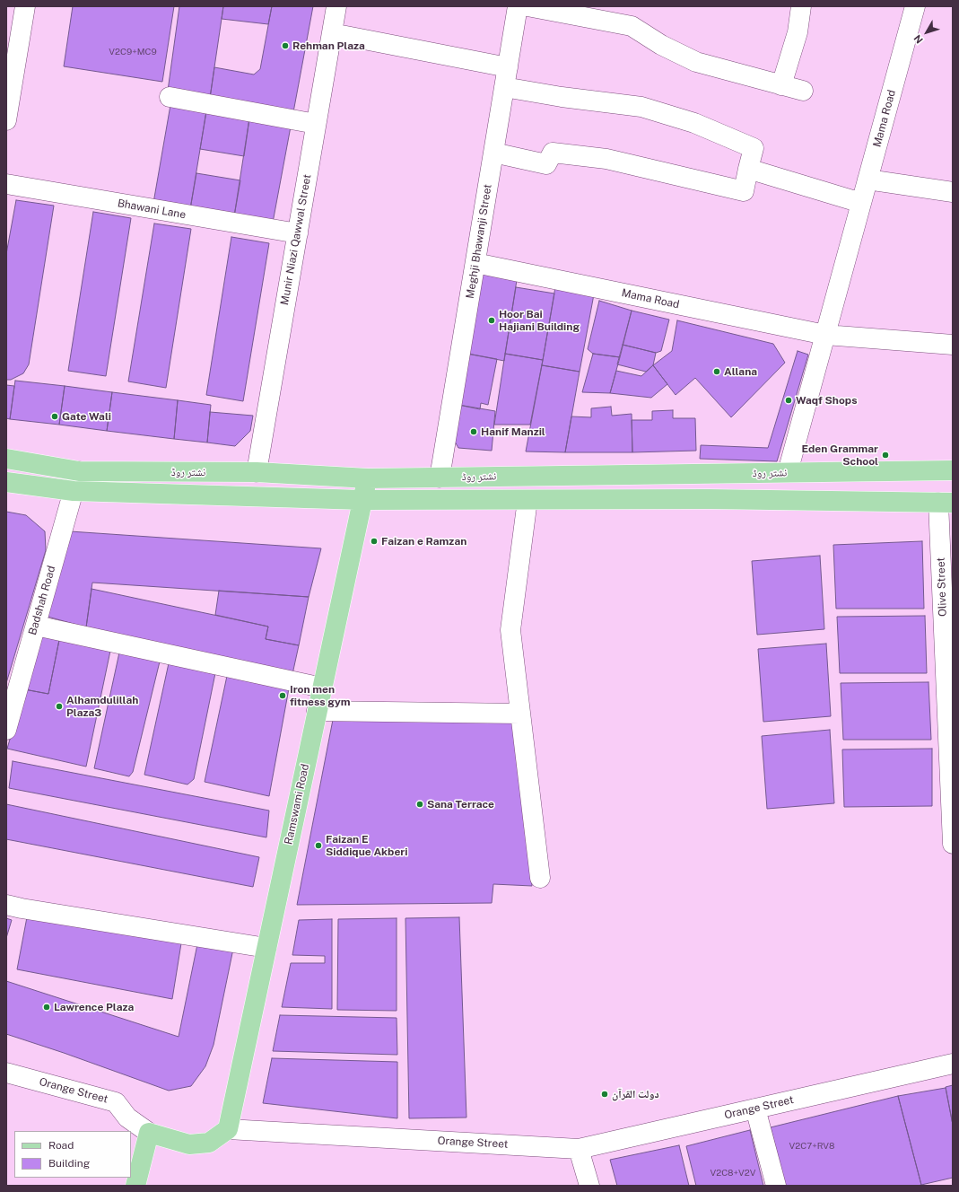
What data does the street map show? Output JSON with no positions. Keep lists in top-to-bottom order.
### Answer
{
  "streets": {
    "main road": ["نشتر روڈ", "Ramswami Road", "Orange Street"],
    "street": [
      "Mama Road",
      "Bhawani Lane",
      "Munir Niazi Qawwal Street",
      "Meghji Bhawanji Street",
      "Olive Street",
      "Badshah Road"
    ]
  },
  "crossings": [
    ["Mama Road", "Meghji Bhawanji Street"],
    ["Mama Road", "نشتر روڈ"],
    ["Bhawani Lane", "Munir Niazi Qawwal Street"],
    ["Munir Niazi Qawwal Street", "نشتر روڈ"],
    ["Meghji Bhawanji Street", "نشتر روڈ"],
    ["نشتر روڈ", "Olive Street"],
    ["نشتر روڈ", "Badshah Road"],
    ["نشتر روڈ", "Ramswami Road"],
    ["Ramswami Road", "Orange Street"]
  ],
  "places": [
    "Rehman Plaza",
    "Hoor Bai Hajiani Building",
    "Allana",
    "Waqf Shops",
    "Gate Wali",
    "Hanif Manzil",
    "Eden Grammar School",
    "Faizan e Ramzan",
    "Iron men fitness gym",
    "Alhamdulillah Plaza3",
    "Sana Terrace",
    "Faizan E Siddique Akberi",
    "Lawrence Plaza",
    "دولت القرآن"
  ],
  "house_numbers": ["V2C9+MC9", "V2C7+RV8", "V2C8+V2V"],
  "legend": ["Road", "Building"],
  "north": "bottom left"
}
